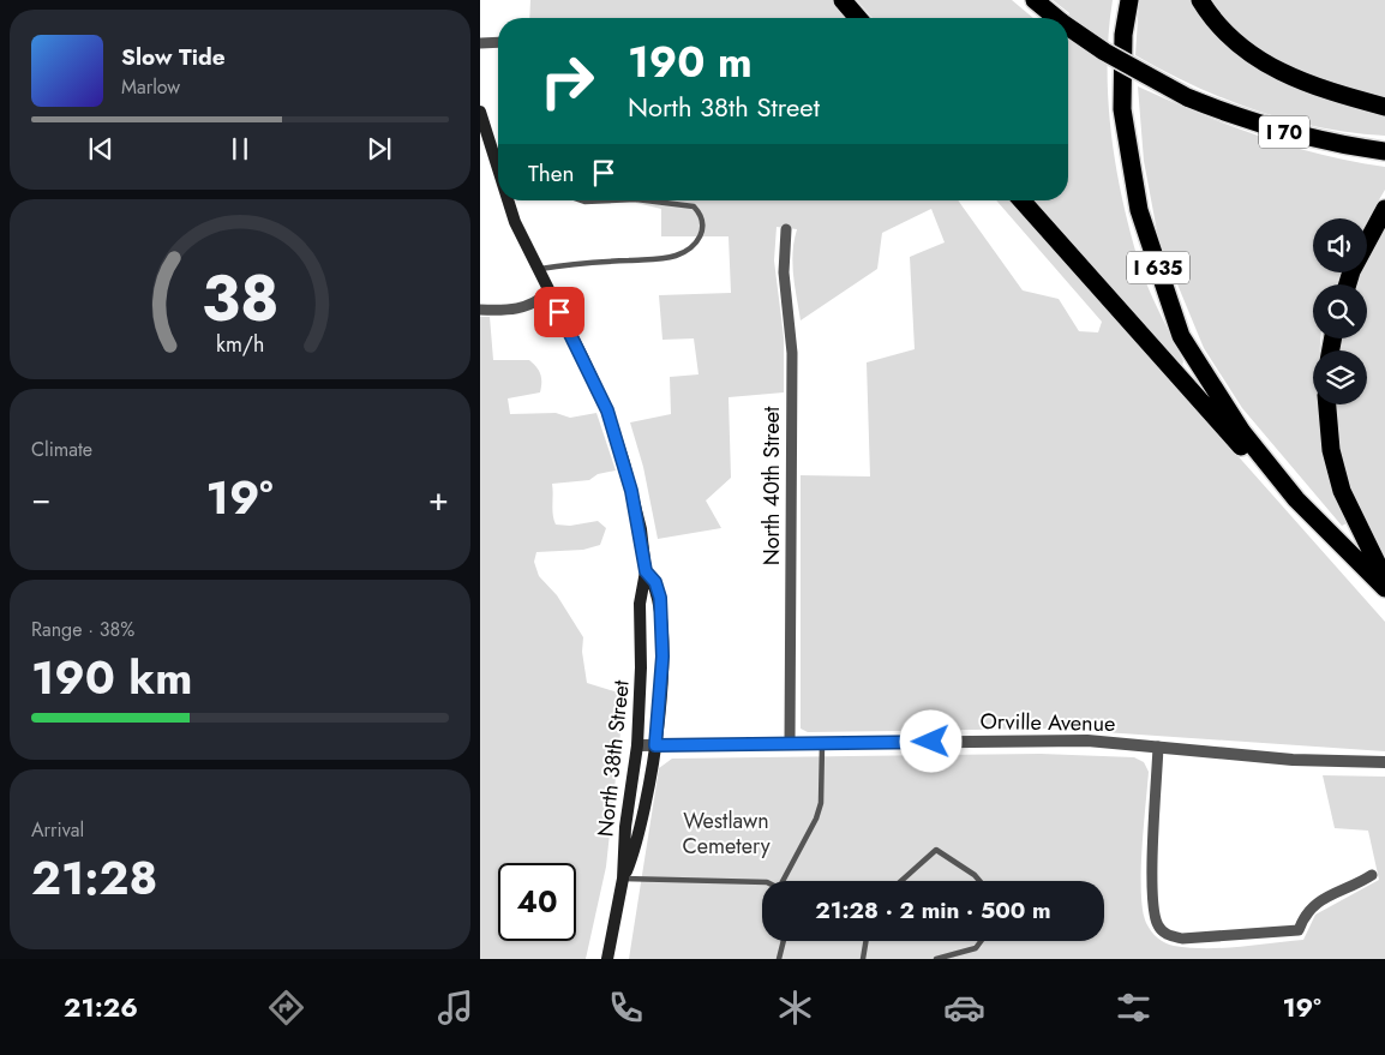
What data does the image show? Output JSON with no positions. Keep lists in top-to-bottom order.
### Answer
{
  "streets": {
    "highway": ["I 70", "I 635"],
    "main road": ["North 38th Street"],
    "street": ["North 40th Street", "Orville Avenue"]
  },
  "crossings": [
    ["North 40th Street", "Orville Avenue"],
    ["Orville Avenue", "North 38th Street"]
  ],
  "parks": ["Westlawn Cemetery"],
  "page": {
    "turn": ["190 m", "North 38th Street"],
    "song": ["Slow Tide", "Marlow"],
    "then": "Then",
    "tile": [
      "Climate",
      ["Range · 38%", "190 km"],
      ["Arrival", "21:28"]
    ],
    "heat": ["−", "19°", "+"],
    "limit": "40",
    "trip": "21:28 · 2 min · 500 m",
    "tabs": ["21:26", "19°"],
    "gauge": ["38", "km/h"]
  }
}
